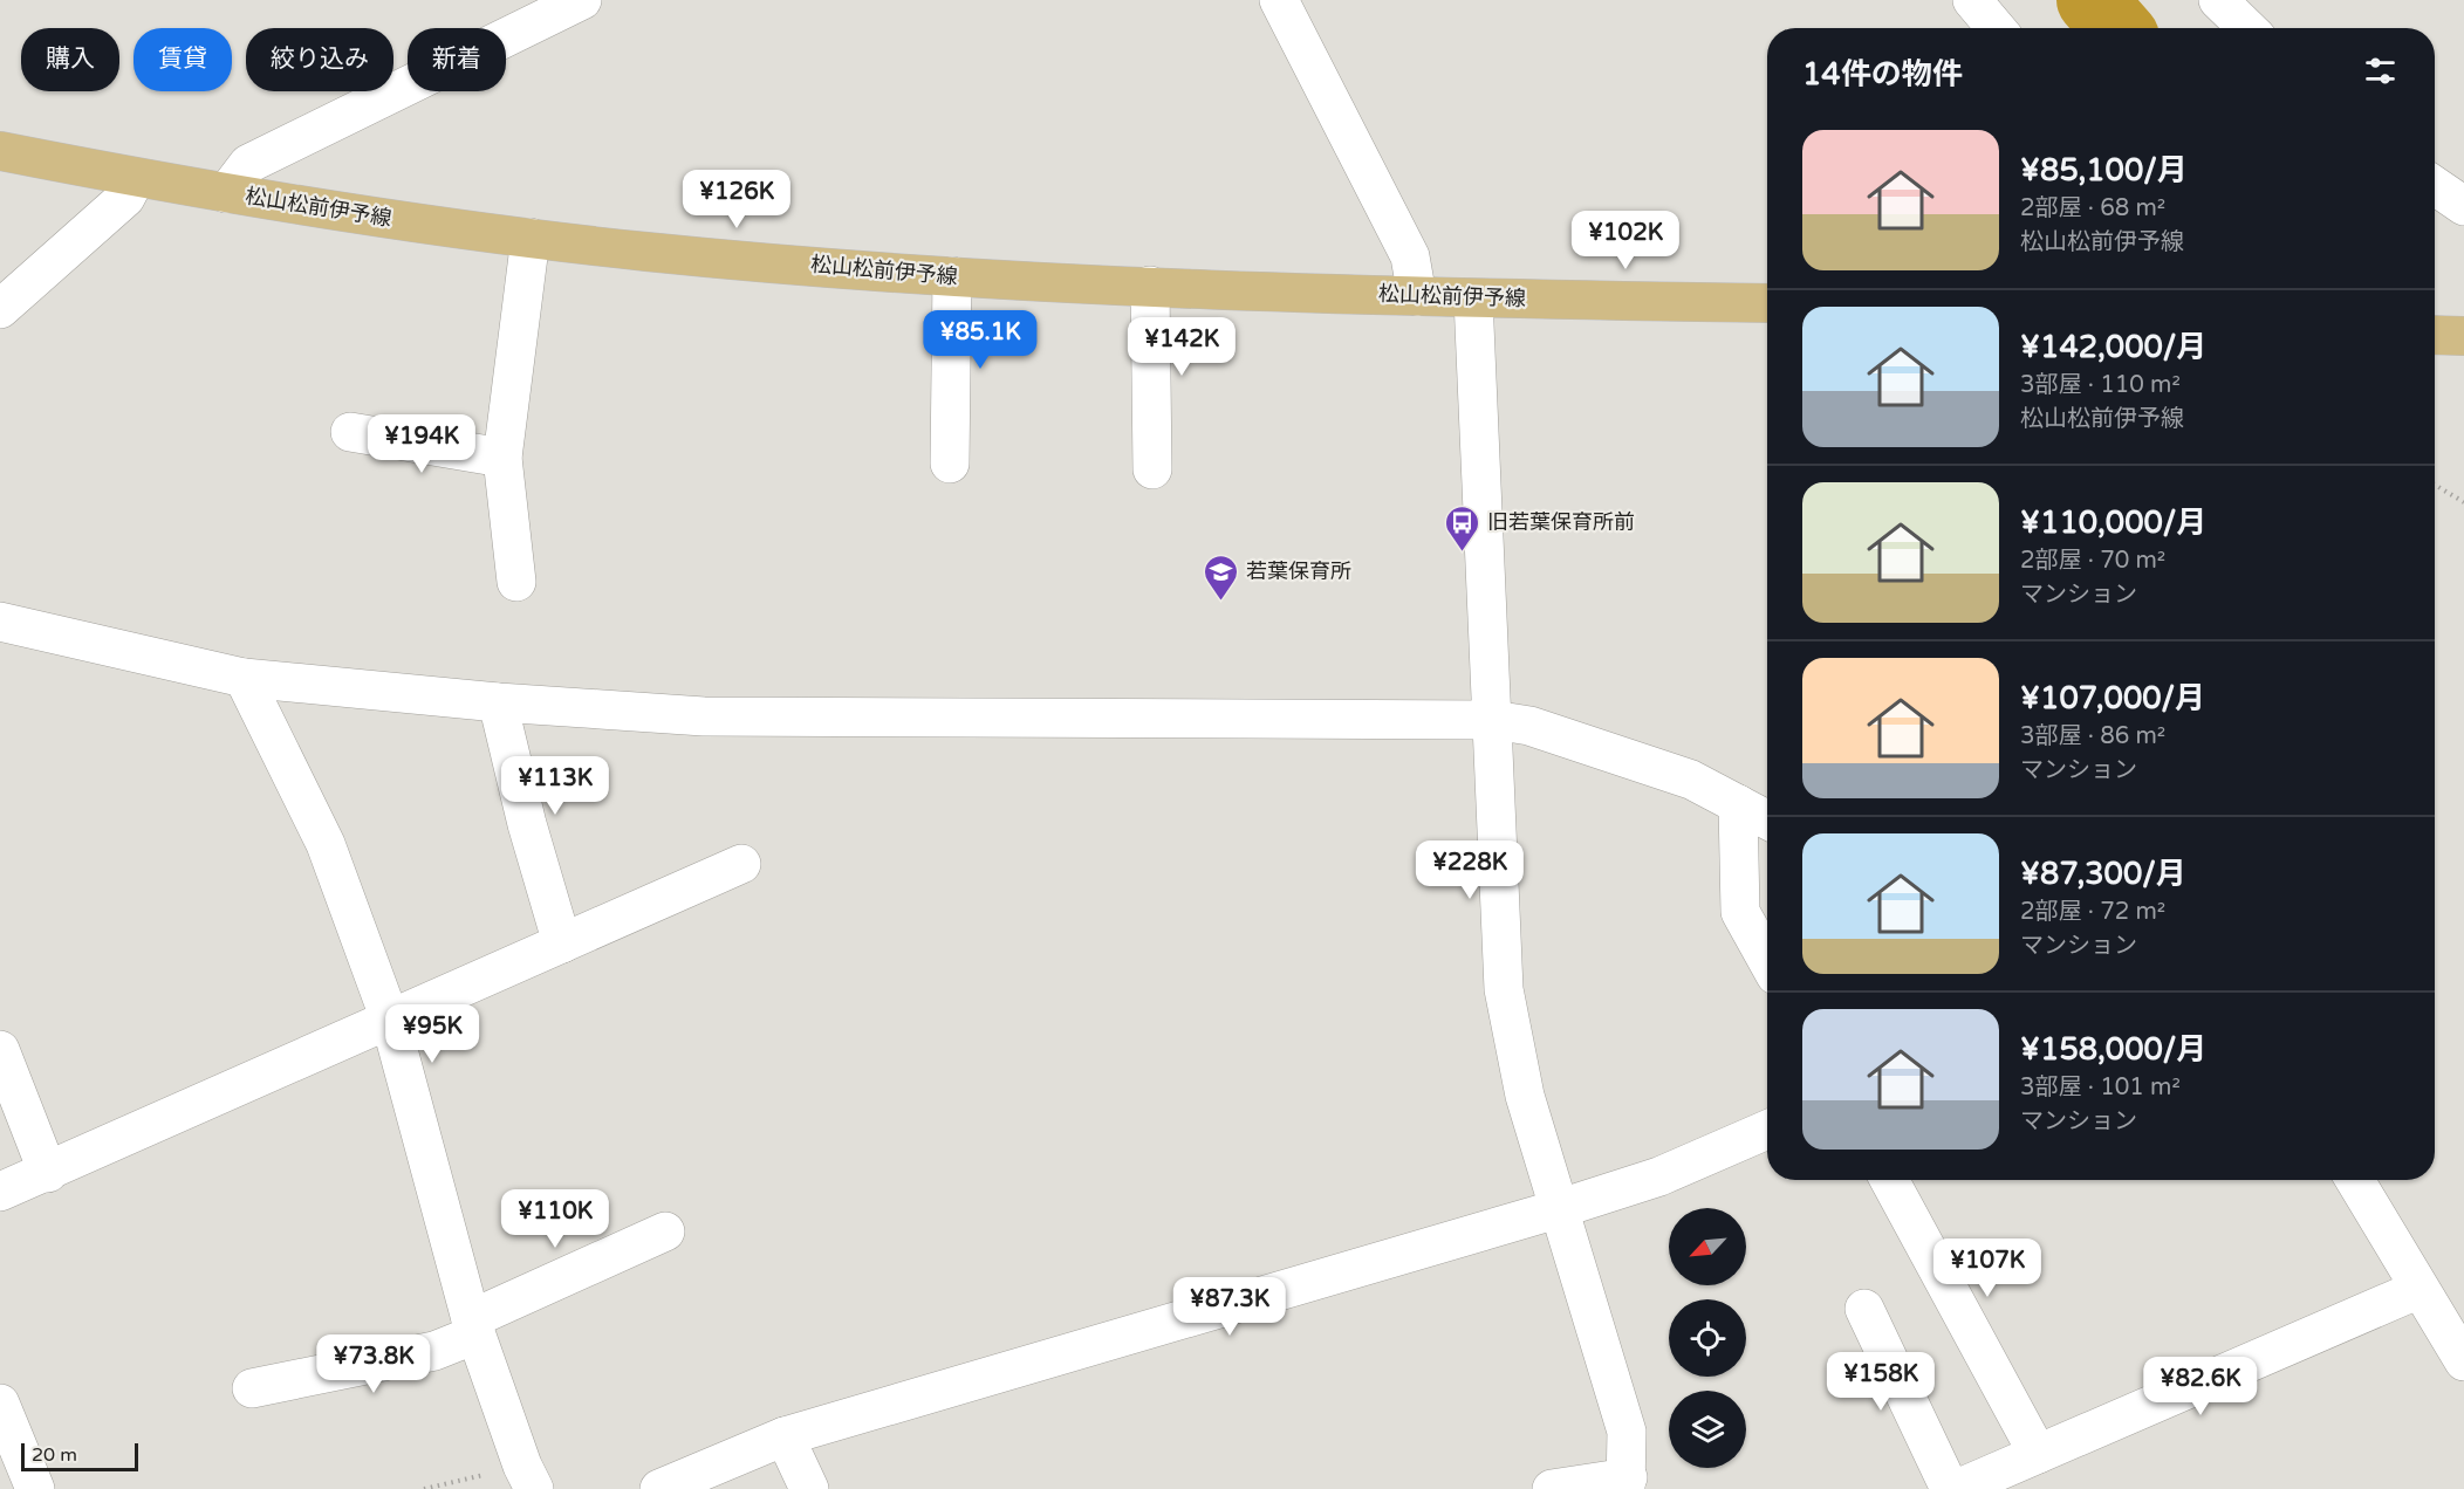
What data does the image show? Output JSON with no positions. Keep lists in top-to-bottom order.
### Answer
{
  "streets": {
    "main road": ["松山松前伊予線"]
  },
  "places": {
    "bus stop": ["旧若葉保育所前"],
    "school or university": ["若葉保育所"]
  },
  "scale_bar": "20 m",
  "north": "bottom left",
  "page": {
    "chip": [
      "購入",
      "賃貸",
      "絞り込み",
      "新着"
    ],
    "heading": "14件の物件",
    "list": [
      {
        "name": "¥85,100/月",
        "note": "2部屋 · 68 m² · 松山松前伊予線"
      },
      {
        "name": "¥142,000/月",
        "note": "3部屋 · 110 m² · 松山松前伊予線"
      },
      {
        "name": "¥110,000/月",
        "note": "2部屋 · 70 m² · マンション"
      },
      {
        "name": "¥107,000/月",
        "note": "3部屋 · 86 m² · マンション"
      },
      {
        "name": "¥87,300/月",
        "note": "2部屋 · 72 m² · マンション"
      },
      {
        "name": "¥158,000/月",
        "note": "3部屋 · 101 m² · マンション"
      }
    ],
    "price": [
      "¥126K",
      "¥102K",
      "¥85.1K",
      "¥142K",
      "¥194K",
      "¥113K",
      "¥228K",
      "¥95K",
      "¥110K",
      "¥107K",
      "¥87.3K",
      "¥73.8K",
      "¥158K",
      "¥82.6K"
    ],
    "scale": "20 m"
  }
}
